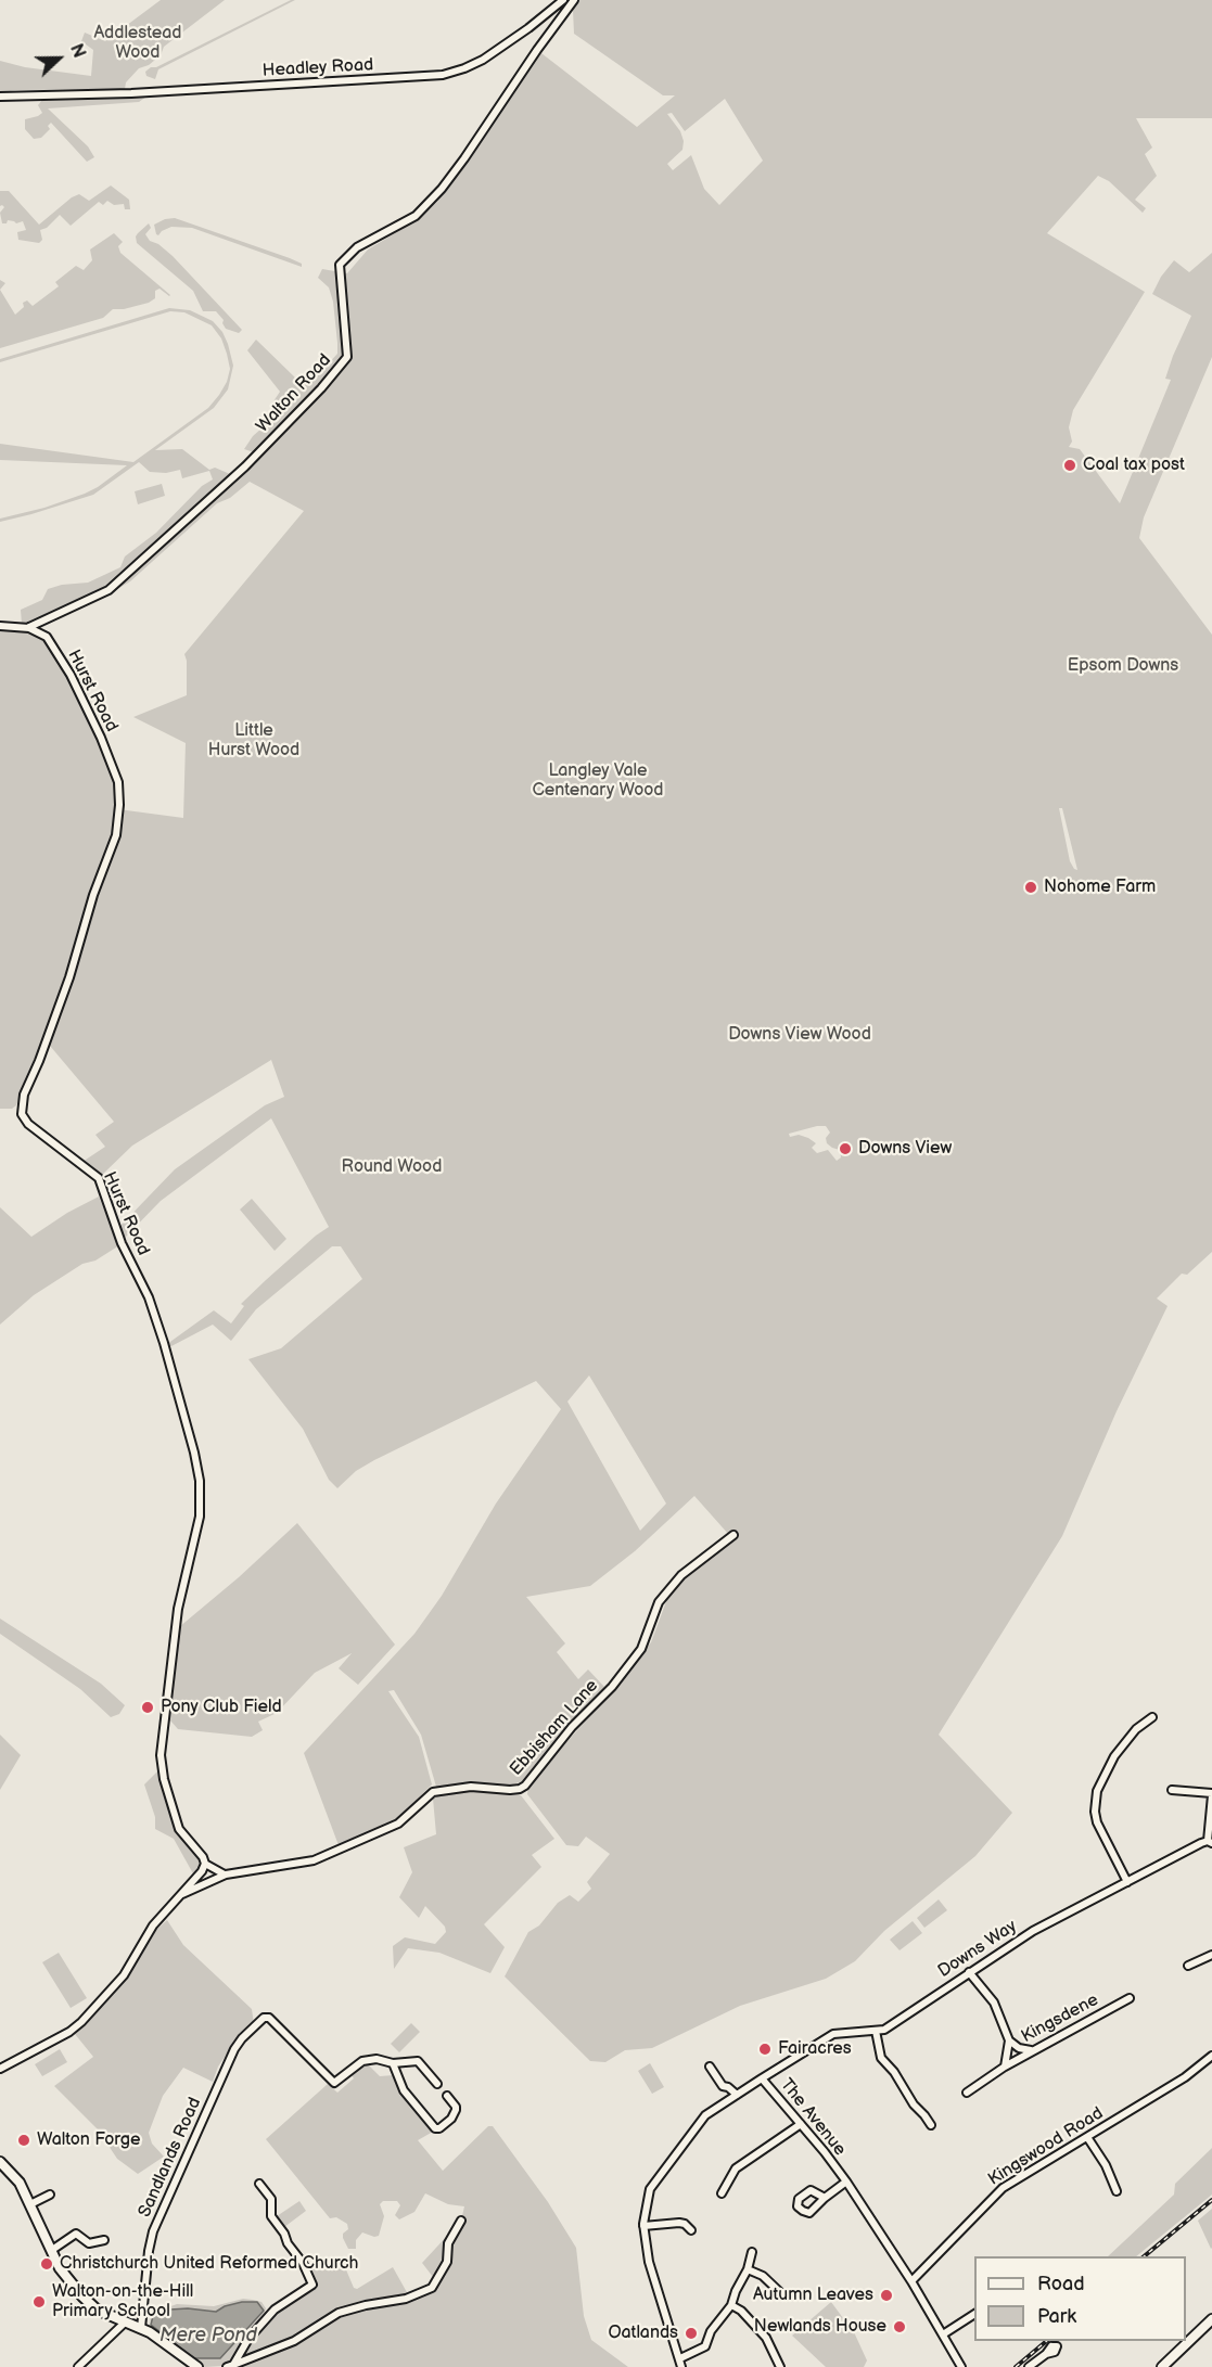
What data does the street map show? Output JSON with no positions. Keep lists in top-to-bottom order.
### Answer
{
  "streets": {
    "street": [
      "Headley Road",
      "Walton Road",
      "Hurst Road",
      "Ebbisham Lane",
      "Downs Way",
      "Kingsdene",
      "The Avenue",
      "Kingswood Road",
      "Sandlands Road"
    ]
  },
  "crossings": [
    ["Walton Road", "Hurst Road"],
    ["Hurst Road", "Ebbisham Lane"],
    ["Downs Way", "The Avenue"],
    ["The Avenue", "Kingswood Road"]
  ],
  "water": ["Mere Pond"],
  "parks": [
    "Addlestead Wood",
    "Epsom Downs",
    "Little Hurst Wood",
    "Langley Vale Centenary Wood",
    "Downs View Wood",
    "Round Wood"
  ],
  "places": [
    "Coal tax post",
    "Nohome Farm",
    "Downs View",
    "Pony Club Field",
    "Fairacres",
    "Walton Forge",
    "Christchurch United Reformed Church",
    "Autumn Leaves",
    "Walton-on-the-Hill Primary School",
    "Newlands House",
    "Oatlands"
  ],
  "legend": ["Road", "Park"],
  "north": "right"
}
